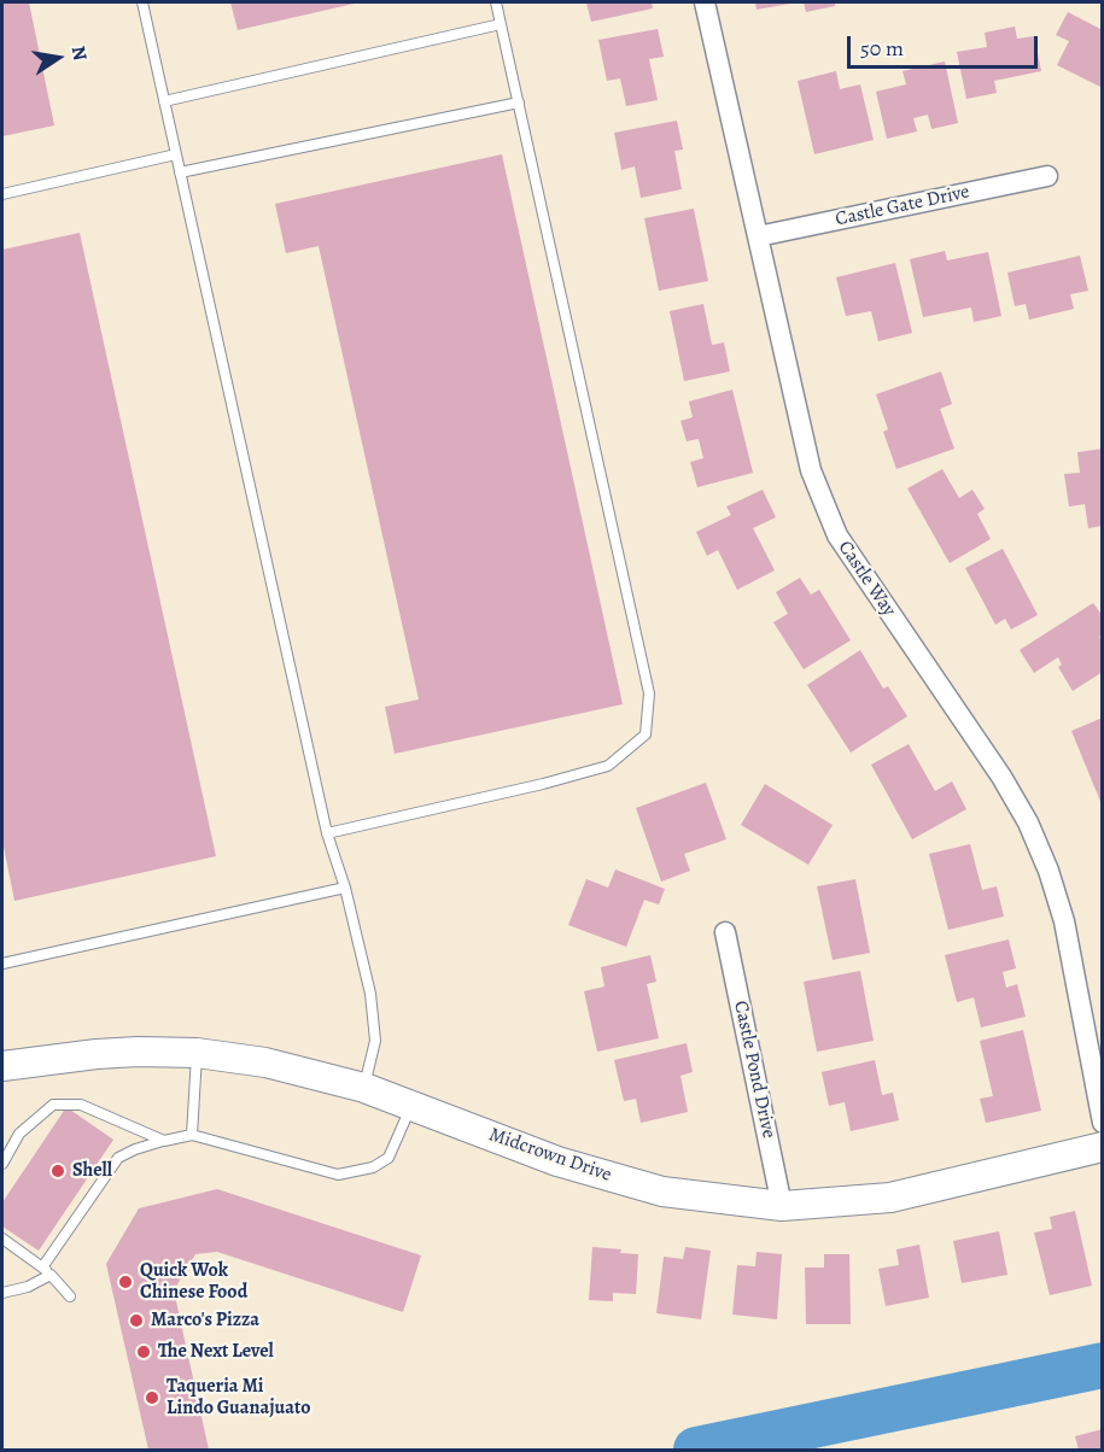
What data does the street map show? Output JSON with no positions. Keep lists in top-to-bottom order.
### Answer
{
  "streets": {
    "street": [
      "Castle Gate Drive",
      "Castle Way",
      "Castle Pond Drive",
      "Midcrown Drive"
    ]
  },
  "crossings": [
    ["Castle Gate Drive", "Castle Way"],
    ["Castle Pond Drive", "Midcrown Drive"]
  ],
  "places": [
    "Shell",
    "Quick Wok Chinese Food",
    "Marco's Pizza",
    "The Next Level",
    "Taqueria Mi Lindo Guanajuato"
  ],
  "scale_bar": "50 m",
  "north": "right"
}
